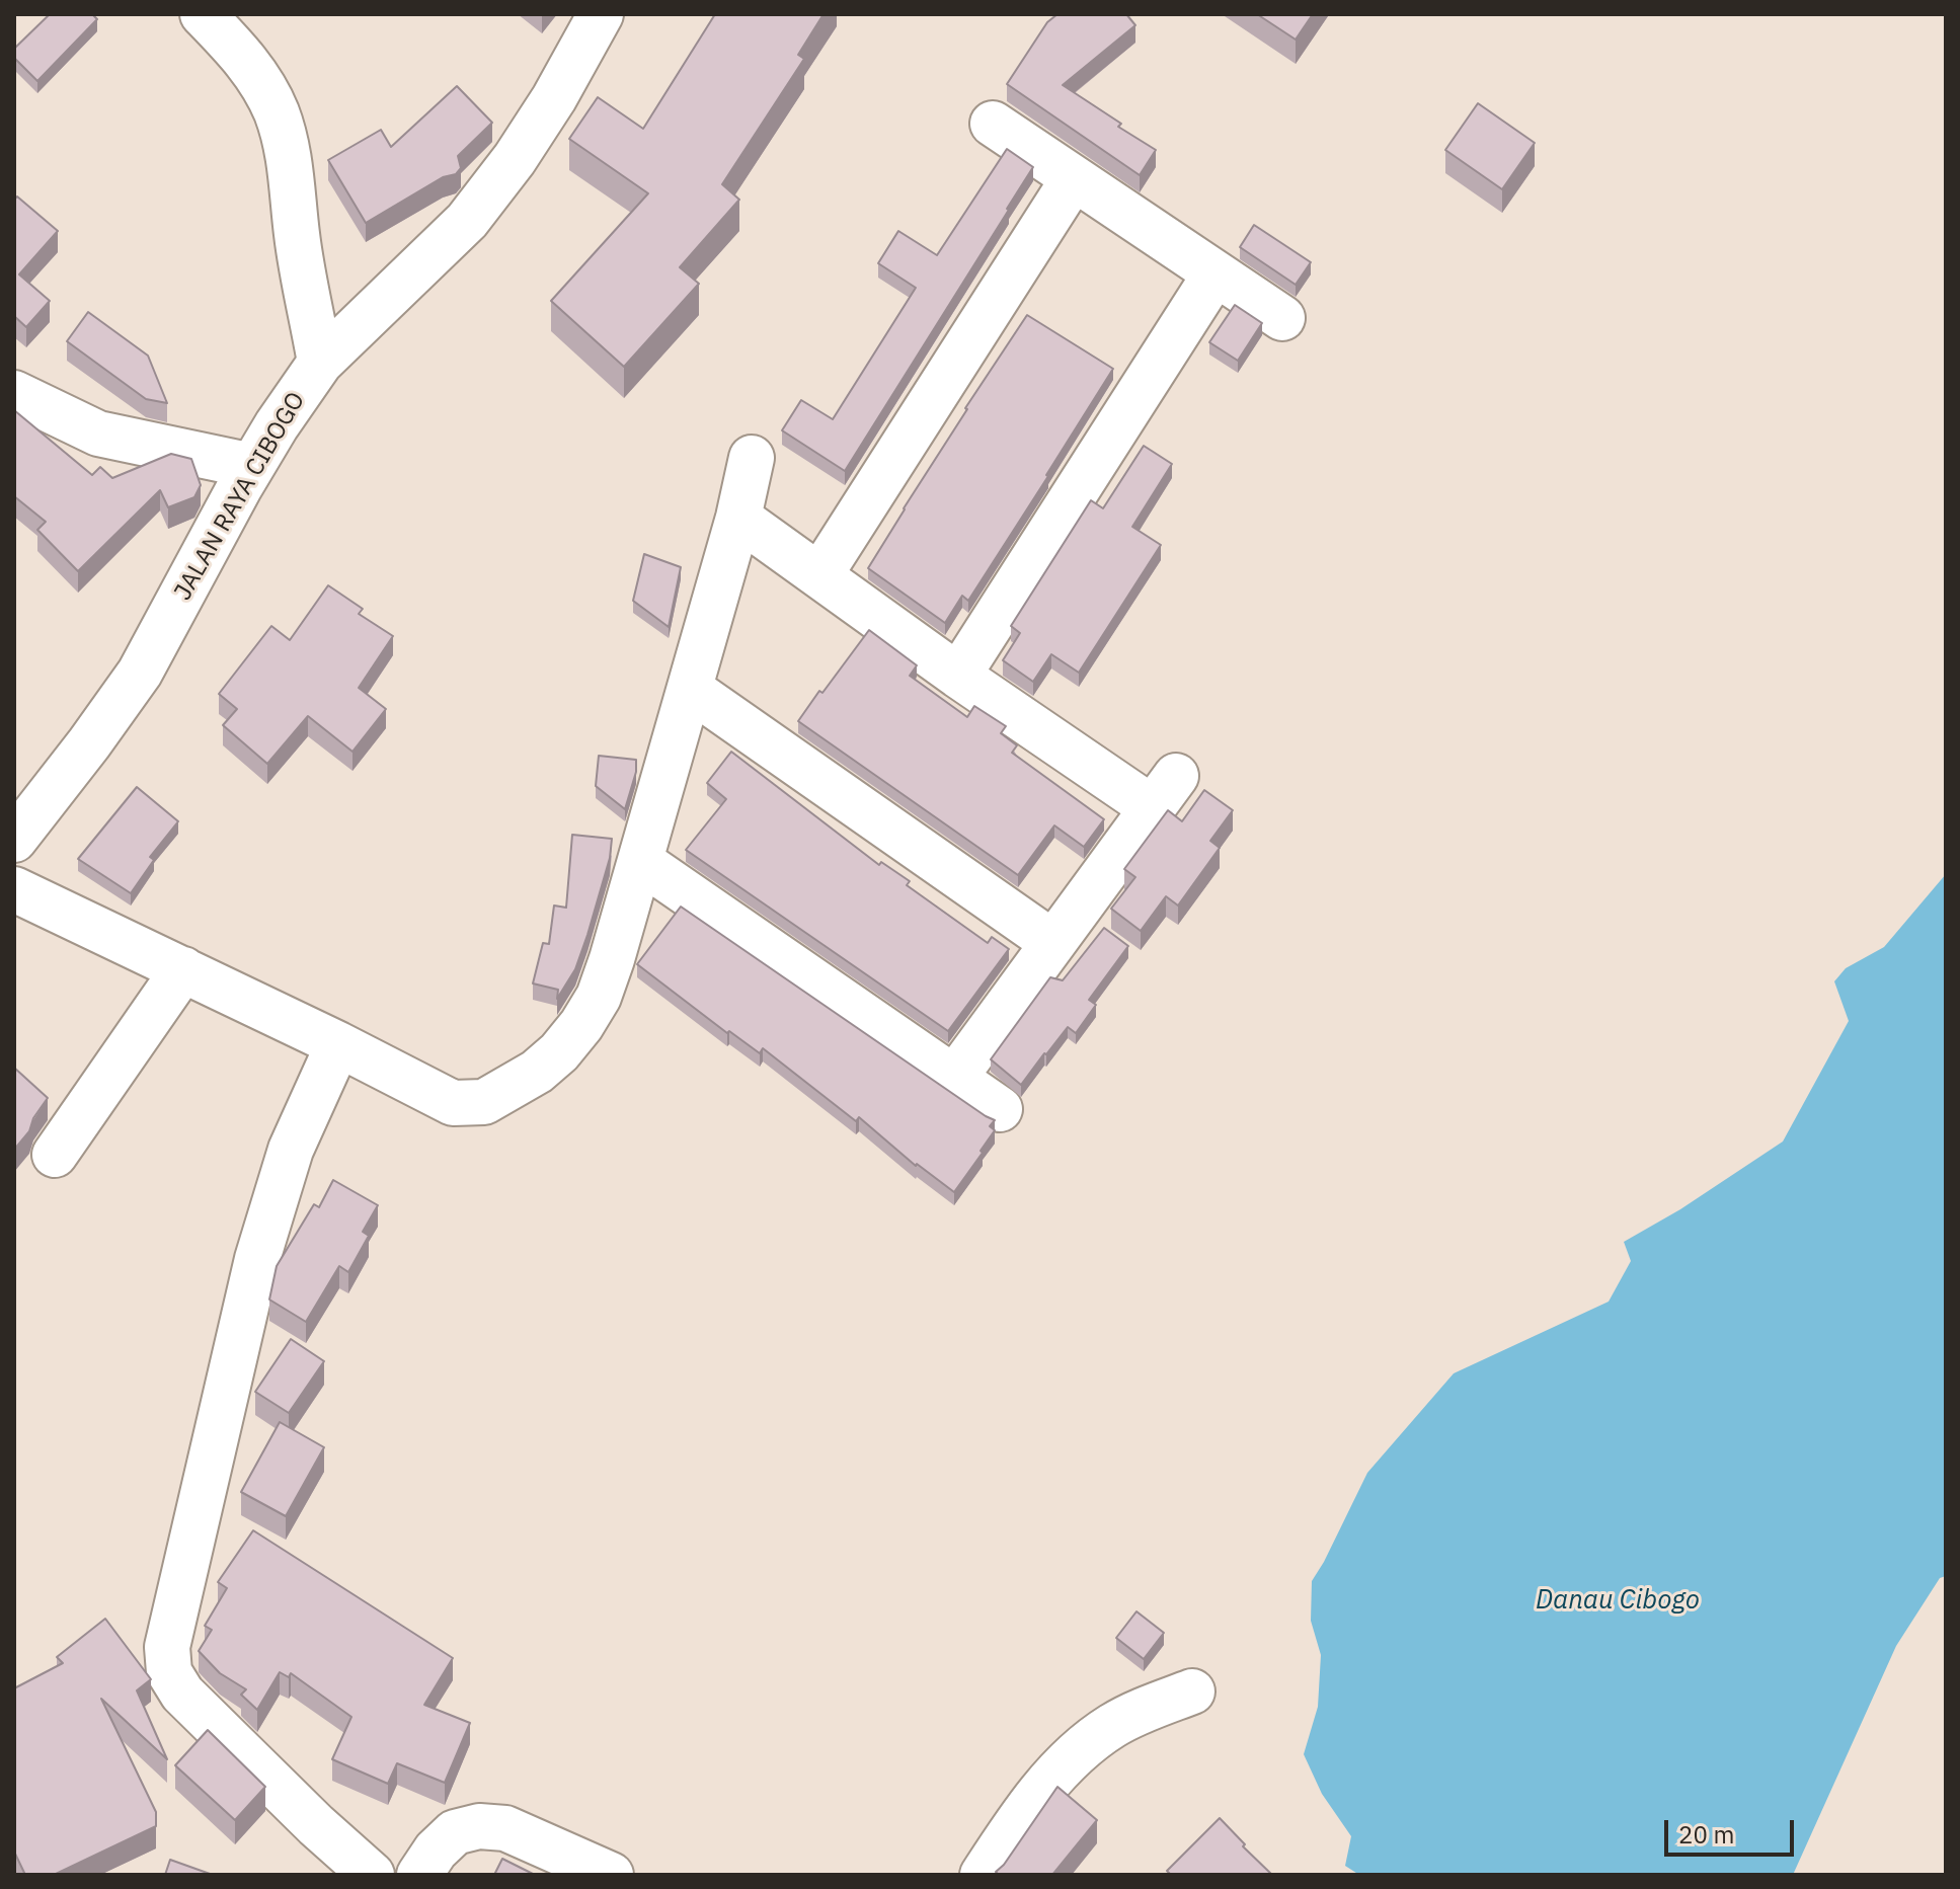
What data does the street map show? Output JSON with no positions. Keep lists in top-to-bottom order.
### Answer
{
  "streets": {
    "street": ["JALAN RAYA CIBOGO"]
  },
  "water": ["Danau Cibogo"],
  "scale_bar": "20 m"
}
